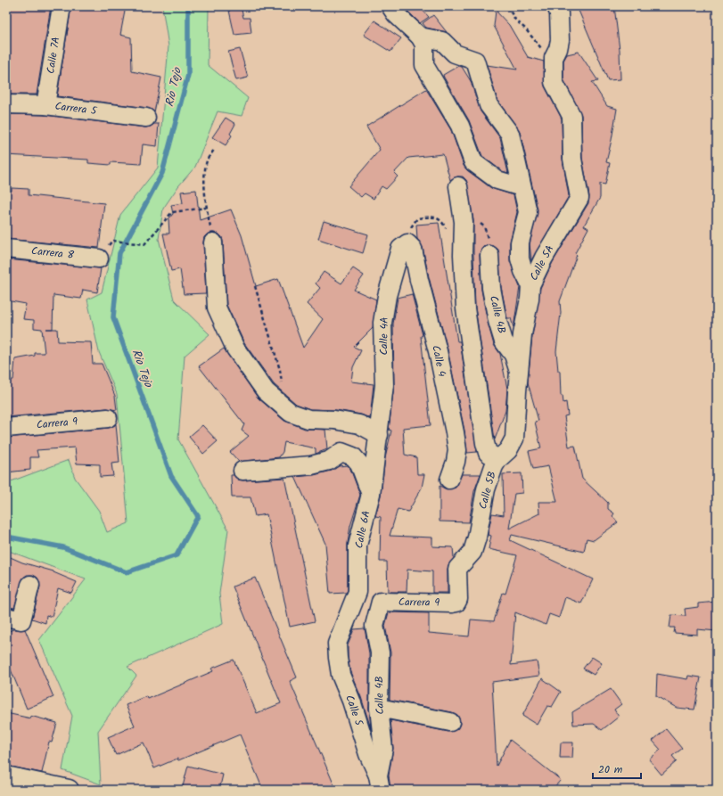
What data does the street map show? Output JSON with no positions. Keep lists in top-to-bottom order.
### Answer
{
  "streets": {
    "street": [
      "Calle 7A",
      "Carrera 5",
      "Carrera 8",
      "Calle 5A",
      "Calle 4B",
      "Calle 4A",
      "Calle 4",
      "Carrera 9",
      "Calle 5B",
      "Calle 6A",
      "Calle 5"
    ]
  },
  "crossings": [
    ["Calle 7A", "Carrera 5"],
    ["Calle 5A", "Calle 5B"],
    ["Calle 4B", "Carrera 9"],
    ["Calle 4B", "Calle 5B"],
    ["Calle 4B", "Calle 5"],
    ["Calle 4A", "Calle 4"],
    ["Calle 4A", "Calle 6A"],
    ["Carrera 9", "Calle 5B"],
    ["Calle 6A", "Calle 5"]
  ],
  "water": ["Rio Tejo"],
  "scale_bar": "20 m"
}
